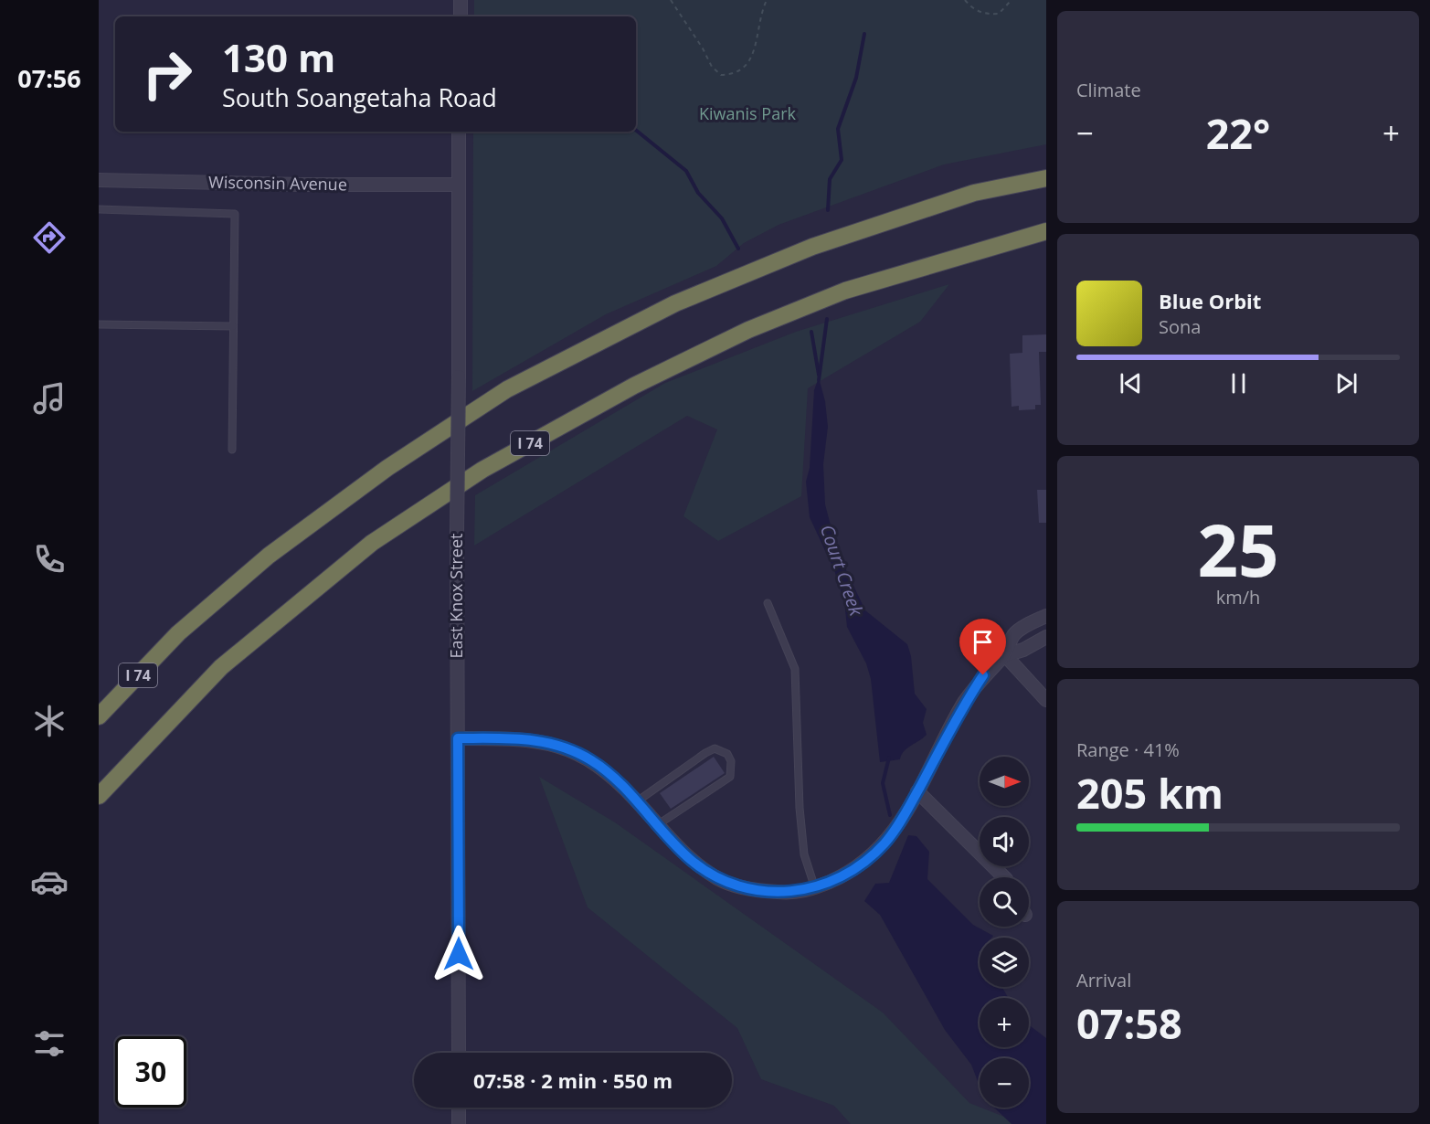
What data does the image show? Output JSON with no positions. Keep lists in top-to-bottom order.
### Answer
{
  "streets": {
    "highway": ["I 74"],
    "street": ["Wisconsin Avenue", "East Knox Street"]
  },
  "crossings": [
    ["Wisconsin Avenue", "East Knox Street"]
  ],
  "water": ["Court Creek"],
  "parks": ["Kiwanis Park"],
  "north": "right",
  "page": {
    "tabs": "07:56",
    "tile": [
      "Climate",
      ["25", "km/h"],
      ["Range · 41%", "205 km"],
      ["Arrival", "07:58"]
    ],
    "turn": ["130 m", "South Soangetaha Road"],
    "heat": ["−", "22°", "+"],
    "song": ["Blue Orbit", "Sona"],
    "map_buttons": ["+", "−"],
    "limit": "30",
    "trip": "07:58 · 2 min · 550 m"
  }
}
